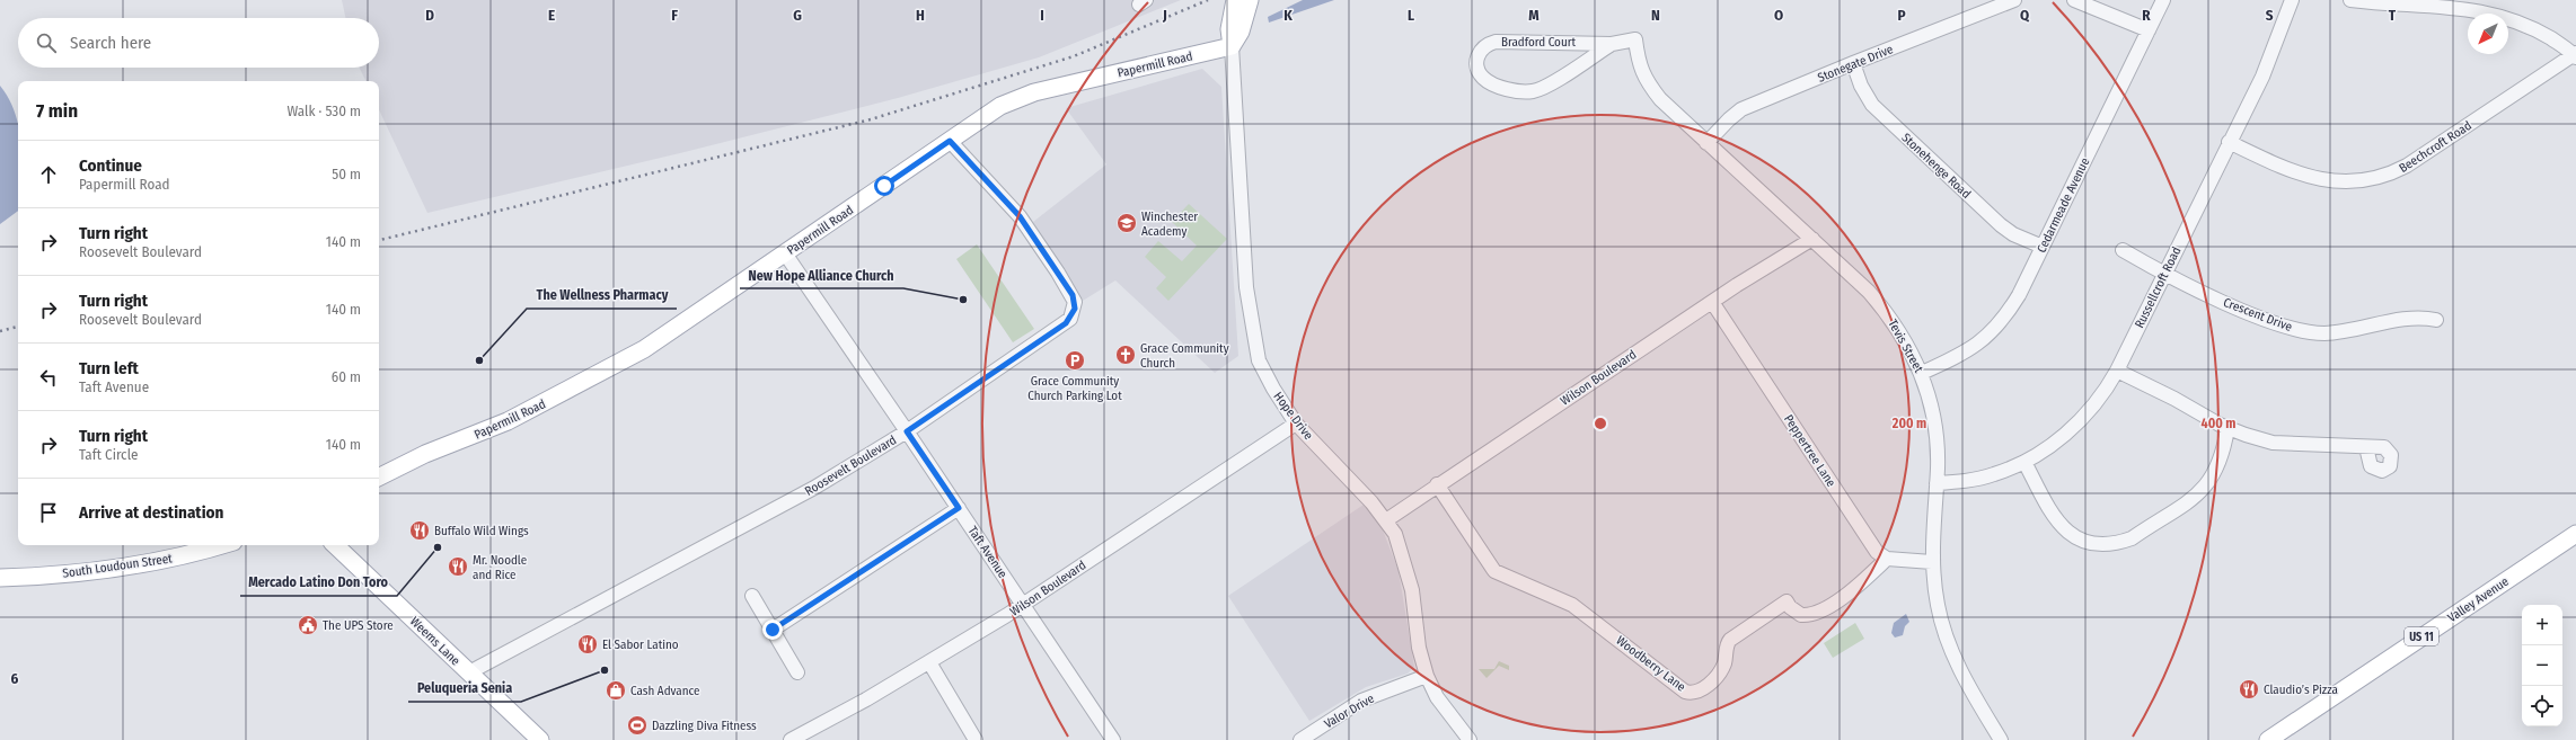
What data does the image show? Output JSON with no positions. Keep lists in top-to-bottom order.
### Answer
{
  "streets": {
    "main road": [
      "Papermill Road",
      "South Loudoun Street",
      "Valley Avenue",
      "US 11",
      "Weems Lane"
    ],
    "street": [
      "Bradford Court",
      "Stonegate Drive",
      "Beechcroft Road",
      "Stonehenge Road",
      "Cedarmeade Avenue",
      "Russellcroft Road",
      "Crescent Drive",
      "Tevis Street",
      "Wilson Boulevard",
      "Hope Drive",
      "Peppertree Lane",
      "Roosevelt Boulevard",
      "Taft Avenue",
      "Woodberry Lane",
      "Valor Drive"
    ]
  },
  "crossings": [
    ["Bradford Court", "Tevis Street"],
    ["Stonegate Drive", "Stonehenge Road"],
    ["Stonegate Drive", "Tevis Street"],
    ["Papermill Road", "Hope Drive"],
    ["Papermill Road", "Roosevelt Boulevard"],
    ["Papermill Road", "Taft Avenue"],
    ["Beechcroft Road", "Russellcroft Road"],
    ["Stonehenge Road", "Cedarmeade Avenue"],
    ["Cedarmeade Avenue", "Tevis Street"],
    ["Russellcroft Road", "Crescent Drive"],
    ["Russellcroft Road", "Tevis Street"],
    ["Tevis Street", "Wilson Boulevard"],
    ["Wilson Boulevard", "Hope Drive"],
    ["Wilson Boulevard", "Peppertree Lane"],
    ["Wilson Boulevard", "Taft Avenue"],
    ["Wilson Boulevard", "Woodberry Lane"],
    ["Hope Drive", "Valor Drive"],
    ["Peppertree Lane", "Woodberry Lane"],
    ["Roosevelt Boulevard", "Taft Avenue"],
    ["Roosevelt Boulevard", "Weems Lane"]
  ],
  "places": {
    "school or university": ["Winchester Academy"],
    "other": [
      "New Hope Alliance Church",
      "The Wellness Pharmacy",
      "Mercado Latino Don Toro",
      "Peluqueria Senia"
    ],
    "church": ["Grace Community Church"],
    "parking": ["Grace Community Church Parking Lot"],
    "restaurant": [
      "Buffalo Wild Wings",
      "Mr. Noodle and Rice",
      "El Sabor Latino",
      "Claudio’s Pizza"
    ],
    "public building": ["The UPS Store"],
    "shop": ["Cash Advance"],
    "sports": ["Dazzling Diva Fitness"]
  },
  "north": "bottom left",
  "page": {
    "search": "Search here",
    "heading": ["7 min", "Walk · 530 m"],
    "list": [
      ["Continue", "Papermill Road", "50 m"],
      ["Turn right", "Roosevelt Boulevard", "140 m"],
      ["Turn right", "Roosevelt Boulevard", "140 m"],
      ["Turn left", "Taft Avenue", "60 m"],
      ["Turn right", "Taft Circle", "140 m"],
      "Arrive at destination"
    ],
    "map_buttons": ["+", "−"]
  },
  "grid": {
    "columns": [
      "D",
      "E",
      "F",
      "G",
      "H",
      "I",
      "J",
      "K",
      "L",
      "M",
      "N",
      "O",
      "P",
      "Q",
      "R",
      "S",
      "T"
    ],
    "rows": ["6"]
  },
  "rings": ["200 m", "400 m"]
}
